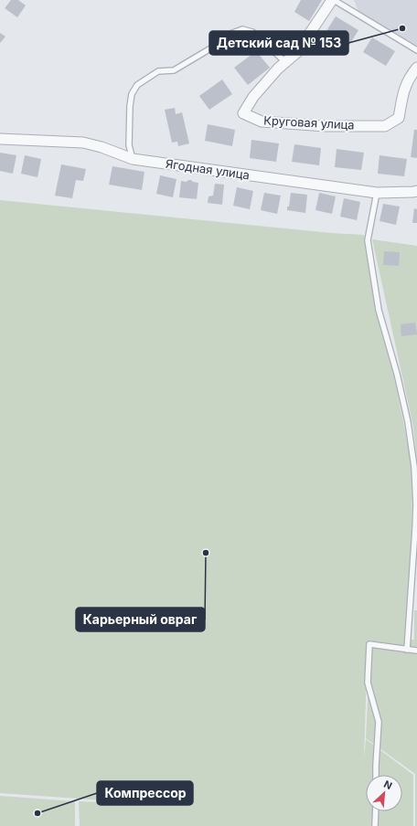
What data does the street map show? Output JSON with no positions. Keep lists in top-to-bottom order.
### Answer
{
  "streets": {
    "street": ["Круговая улица", "Ягодная улица"]
  },
  "places": ["Детский сад № 153", "Карьерный овраг", "Компрессор"],
  "north": "top right"
}
